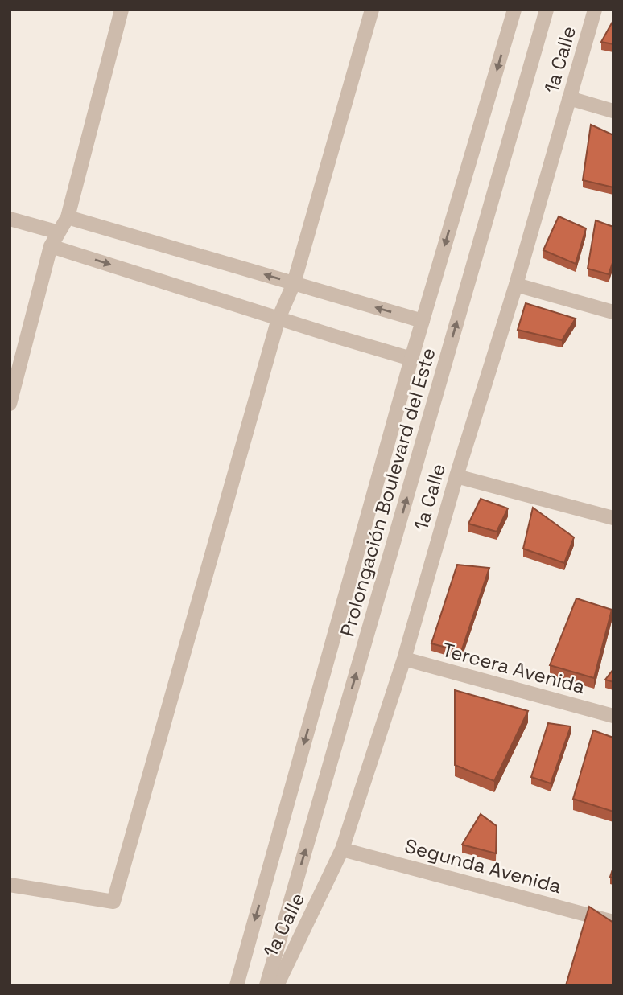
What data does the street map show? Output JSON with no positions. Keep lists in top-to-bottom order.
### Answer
{
  "streets": {
    "street": [
      "1a Calle",
      "Prolongación Boulevard del Este",
      "Tercera Avenida",
      "Segunda Avenida"
    ]
  },
  "crossings": [
    ["1a Calle", "Tercera Avenida"],
    ["1a Calle", "Segunda Avenida"]
  ]
}
